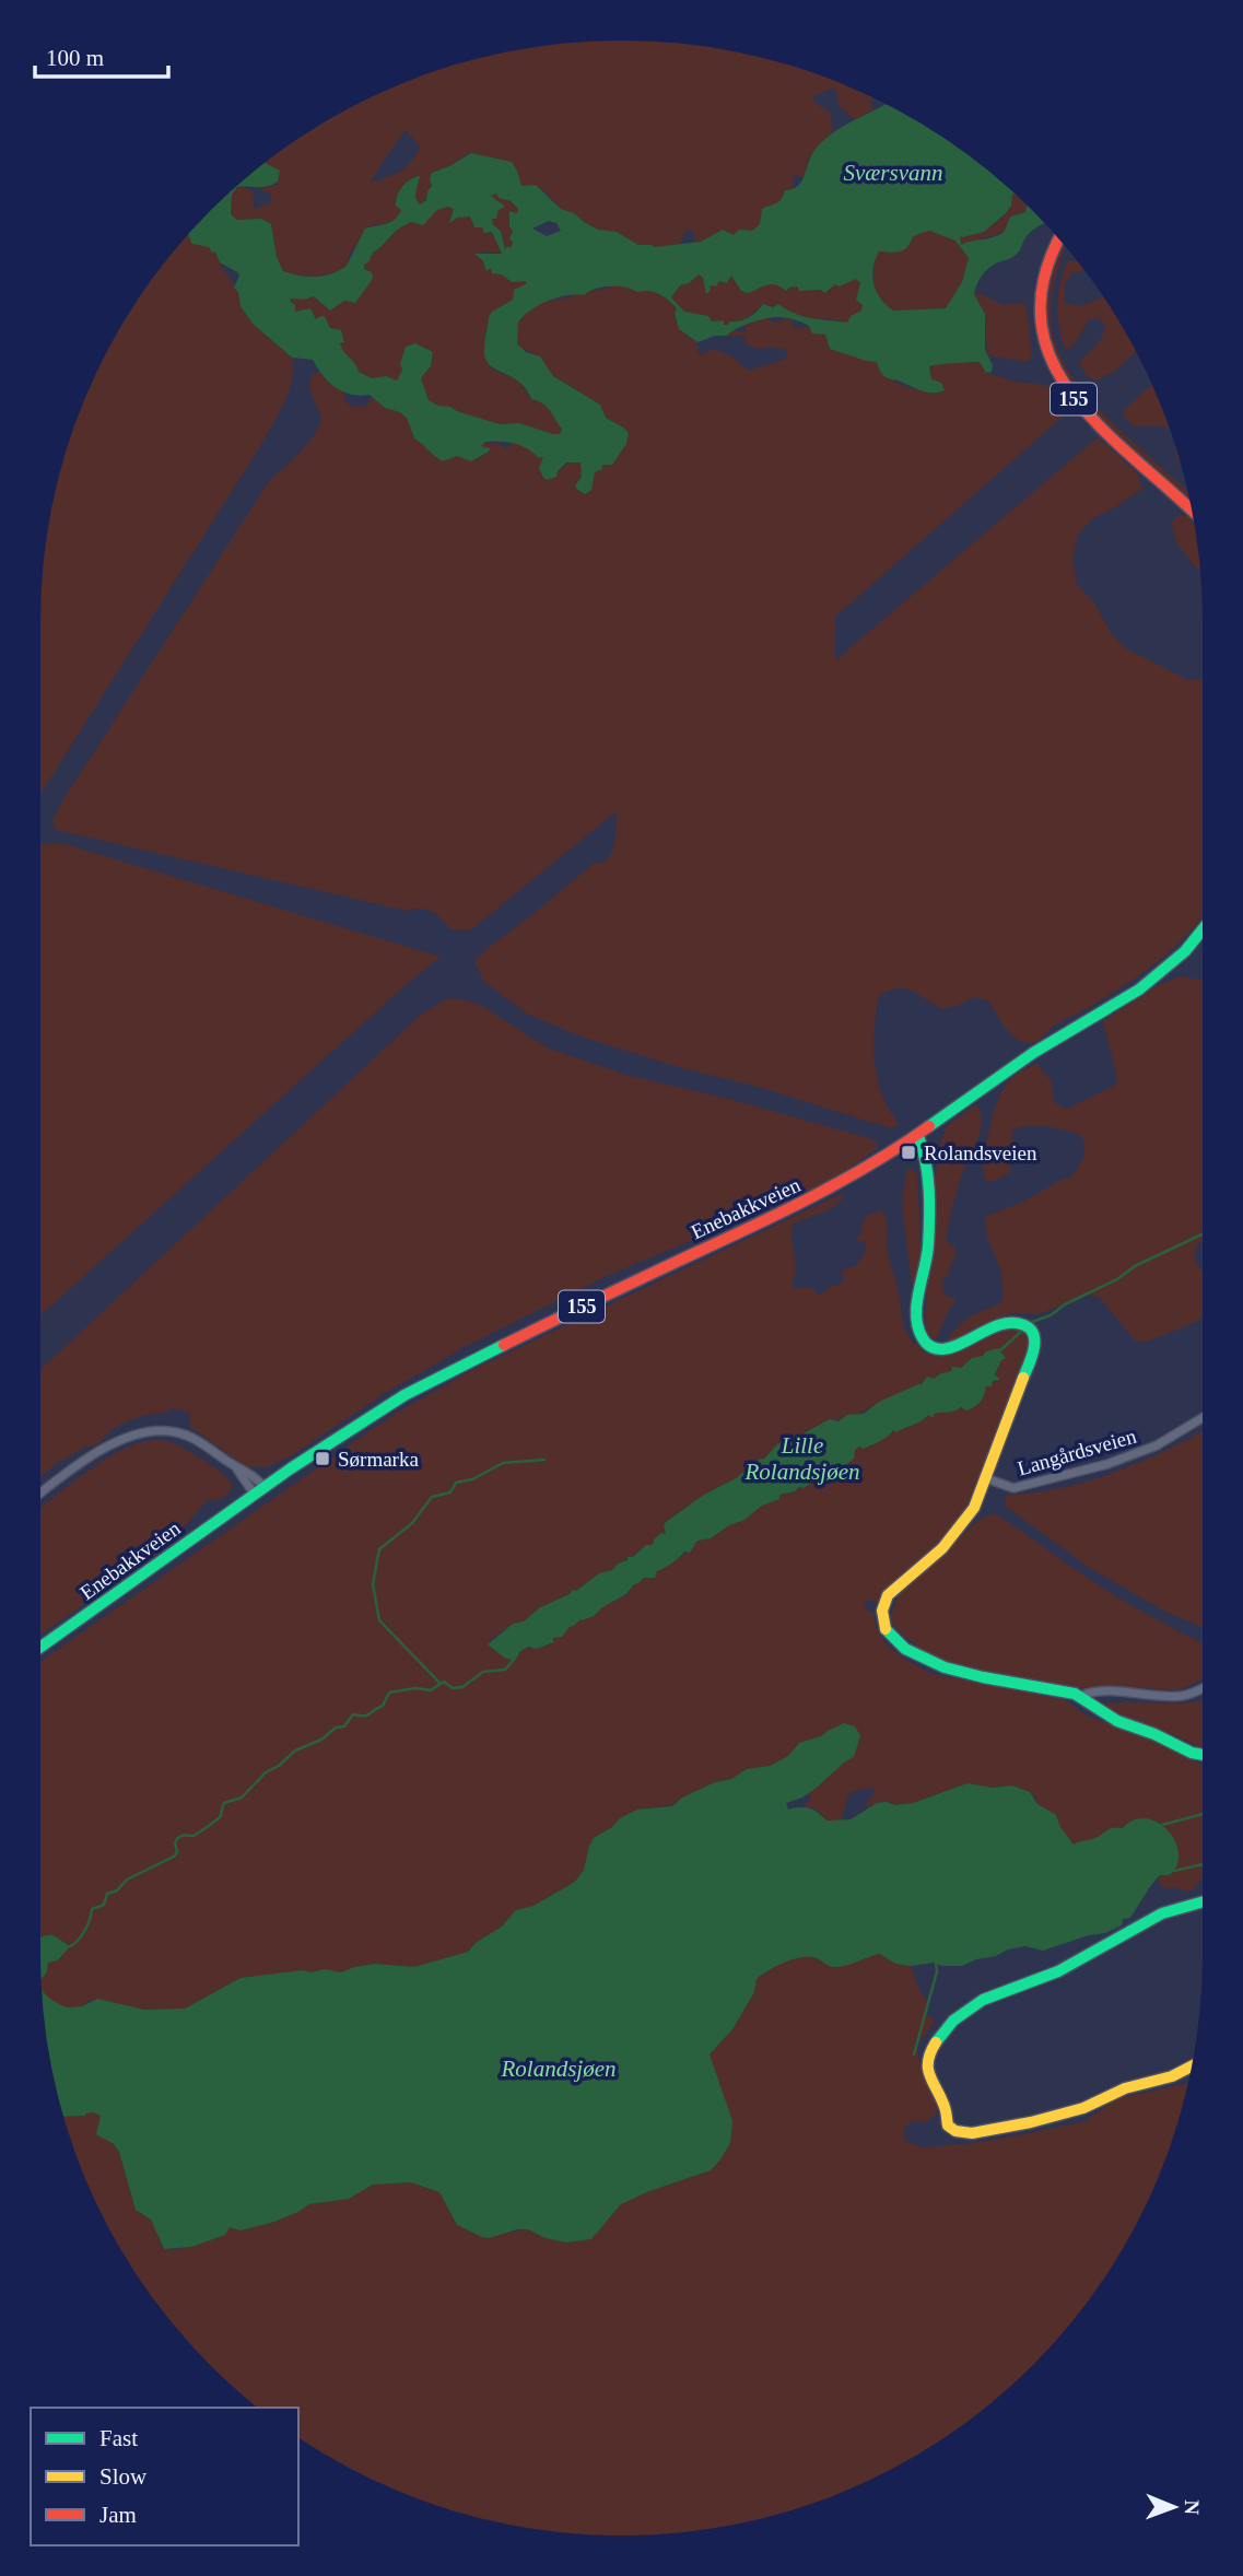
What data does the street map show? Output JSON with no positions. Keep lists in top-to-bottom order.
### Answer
{
  "streets": {
    "main road": ["155", "Enebakkveien"],
    "street": ["Langårdsveien"]
  },
  "water": ["Sværsvann", "Lille Rolandsjøen", "Rolandsjøen"],
  "places": {
    "transit": ["Rolandsveien", "Sørmarka"]
  },
  "legend": ["Fast", "Slow", "Jam"],
  "scale_bar": "100 m",
  "north": "right"
}
